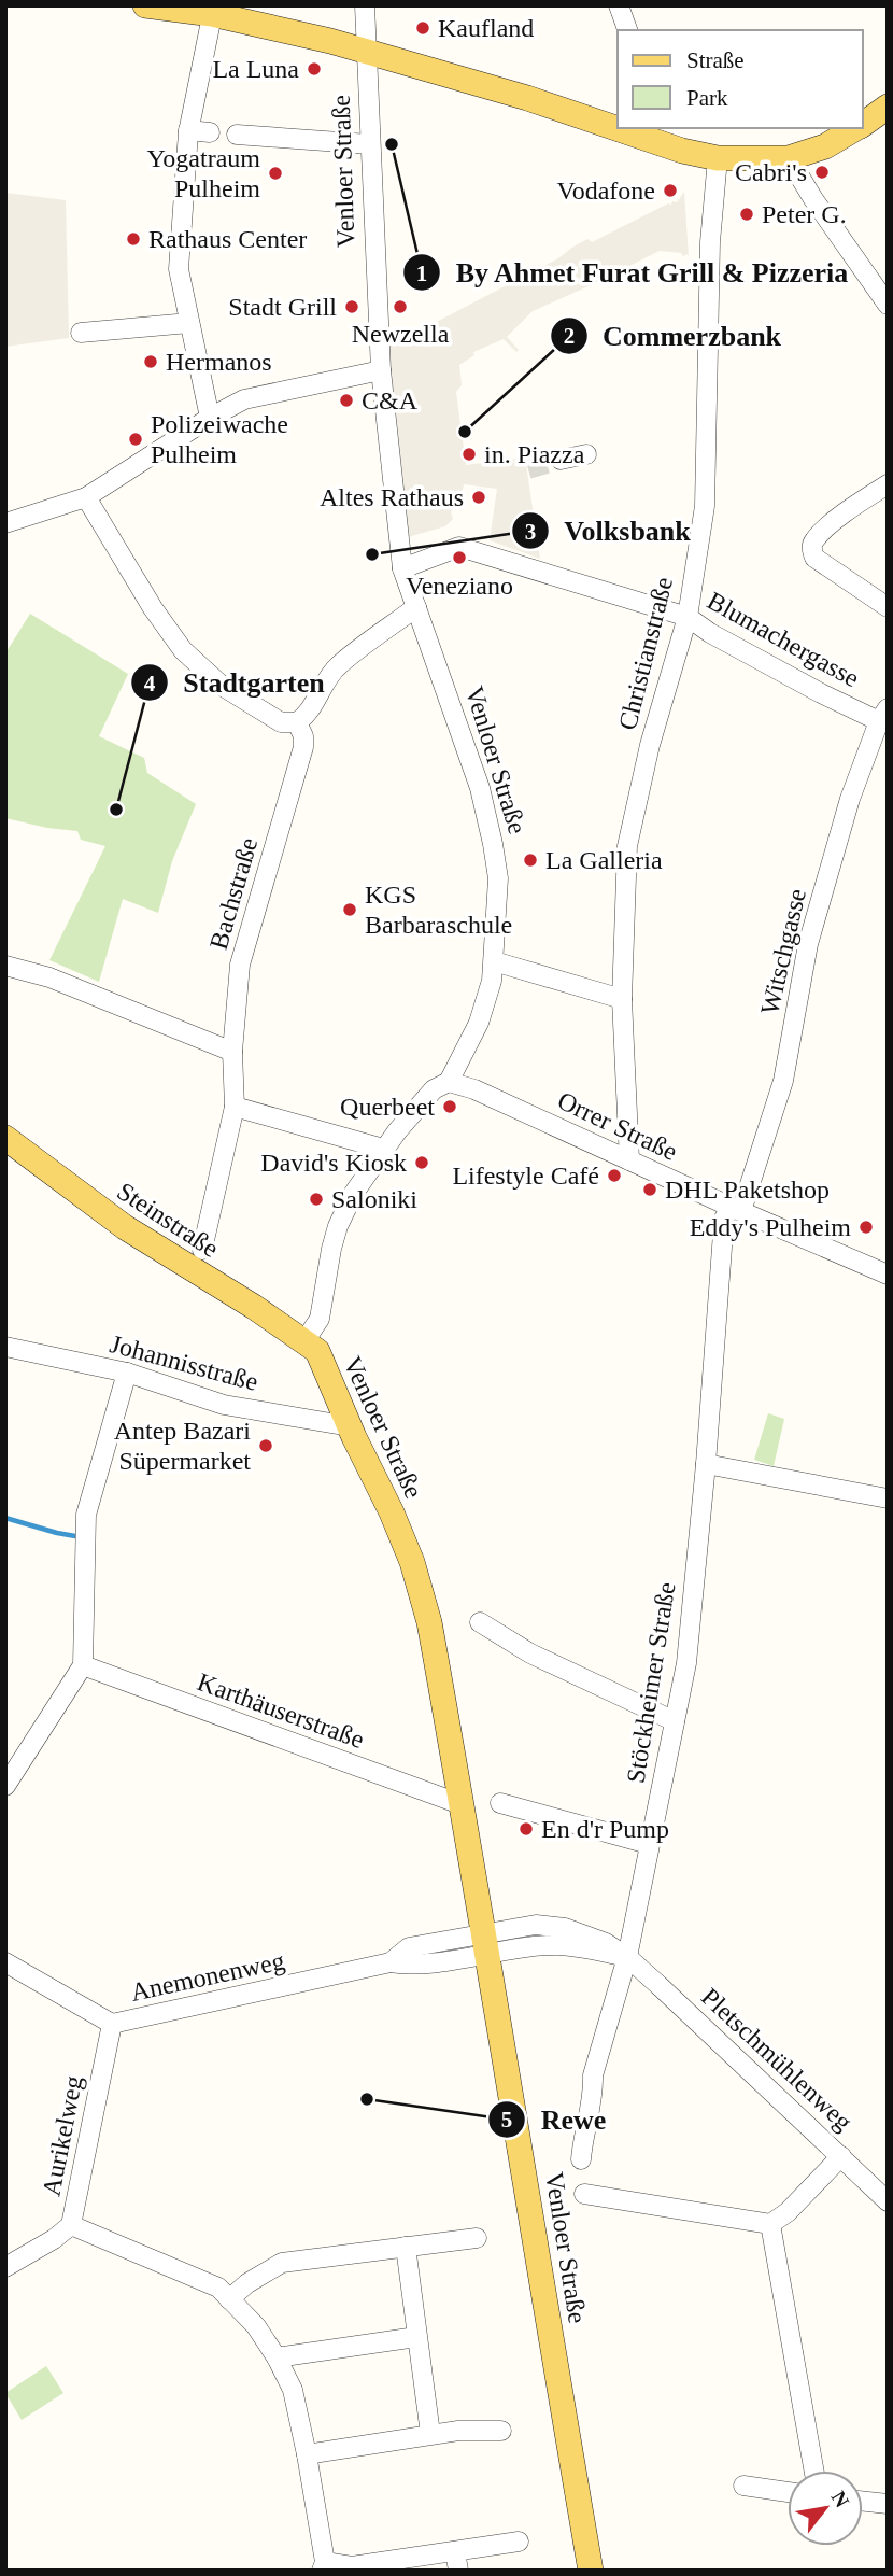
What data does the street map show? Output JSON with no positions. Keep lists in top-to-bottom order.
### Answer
{
  "streets": {
    "main road": ["Venloer Straße", "Steinstraße"],
    "street": [
      "Blumachergasse",
      "Christianstraße",
      "Bachstraße",
      "Witschgasse",
      "Orrer Straße",
      "Johannisstraße",
      "Stöckheimer Straße",
      "Karthäuserstraße",
      "Anemonenweg",
      "Pletschmühlenweg",
      "Aurikelweg"
    ]
  },
  "crossings": [
    ["Venloer Straße", "Blumachergasse"],
    ["Venloer Straße", "Orrer Straße"],
    ["Venloer Straße", "Steinstraße"],
    ["Venloer Straße", "Johannisstraße"],
    ["Venloer Straße", "Karthäuserstraße"],
    ["Venloer Straße", "Anemonenweg"],
    ["Blumachergasse", "Christianstraße"],
    ["Blumachergasse", "Witschgasse"],
    ["Christianstraße", "Orrer Straße"],
    ["Witschgasse", "Orrer Straße"],
    ["Witschgasse", "Stöckheimer Straße"],
    ["Orrer Straße", "Stöckheimer Straße"],
    ["Stöckheimer Straße", "Pletschmühlenweg"],
    ["Anemonenweg", "Aurikelweg"]
  ],
  "places": [
    "Kaufland",
    "La Luna",
    "By Ahmet Furat Grill & Pizzeria",
    "Cabri's",
    "Yogatraum Pulheim",
    "Vodafone",
    "Peter G.",
    "Rathaus Center",
    "Stadt Grill",
    "Newzella",
    "Hermanos",
    "C&A",
    "Commerzbank",
    "Polizeiwache Pulheim",
    "in. Piazza",
    "Altes Rathaus",
    "Volksbank",
    "Veneziano",
    "Stadtgarten",
    "La Galleria",
    "KGS Barbaraschule",
    "Querbeet",
    "David's Kiosk",
    "Lifestyle Café",
    "DHL Paketshop",
    "Saloniki",
    "Eddy's Pulheim",
    "Antep Bazari Süpermarket",
    "En d'r Pump",
    "Rewe"
  ],
  "legend": ["Straße", "Park"],
  "north": "top right"
}
